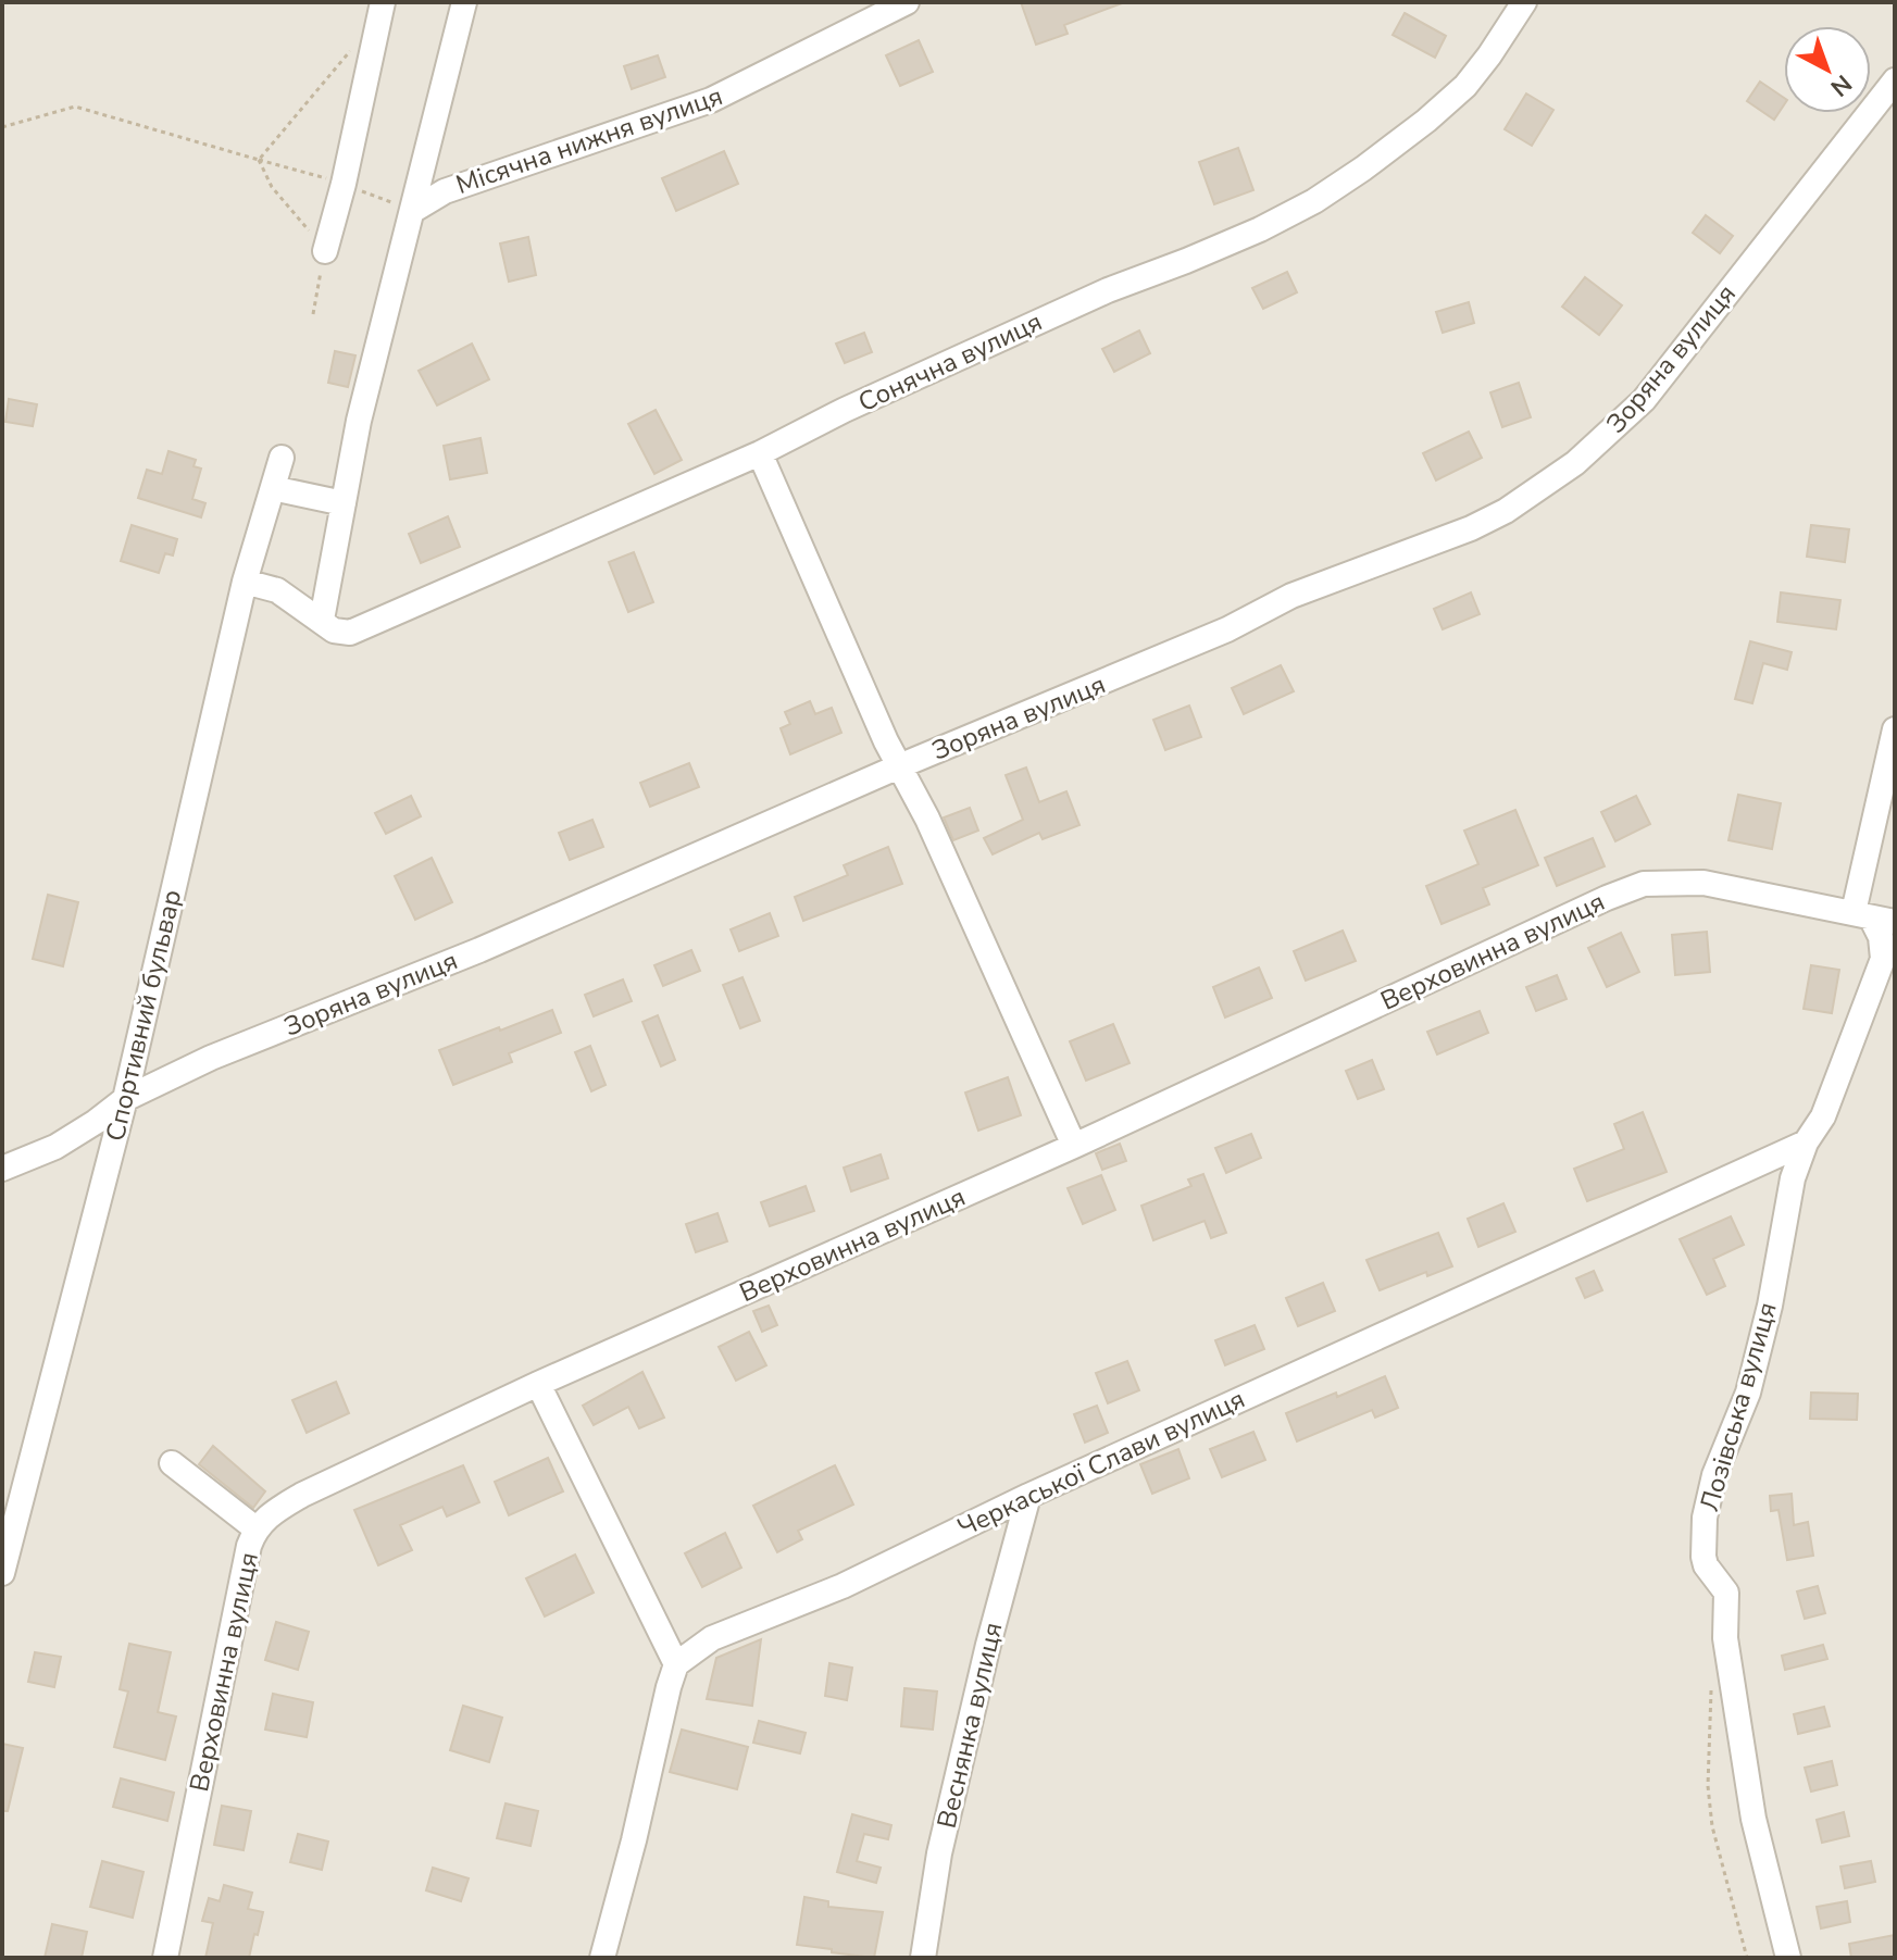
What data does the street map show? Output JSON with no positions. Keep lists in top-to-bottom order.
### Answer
{
  "streets": {
    "street": [
      "Місячна нижня вулиця",
      "Зоряна вулиця",
      "Сонячна вулиця",
      "Верховинна вулиця",
      "Спортивний бульвар",
      "Лозівська вулиця",
      "Черкаської Слави вулиця",
      "Веснянка вулиця"
    ]
  },
  "crossings": [
    ["Зоряна вулиця", "Спортивний бульвар"],
    ["Верховинна вулиця", "Лозівська вулиця"],
    ["Лозівська вулиця", "Черкаської Слави вулиця"],
    ["Черкаської Слави вулиця", "Веснянка вулиця"]
  ],
  "north": "bottom right"
}
